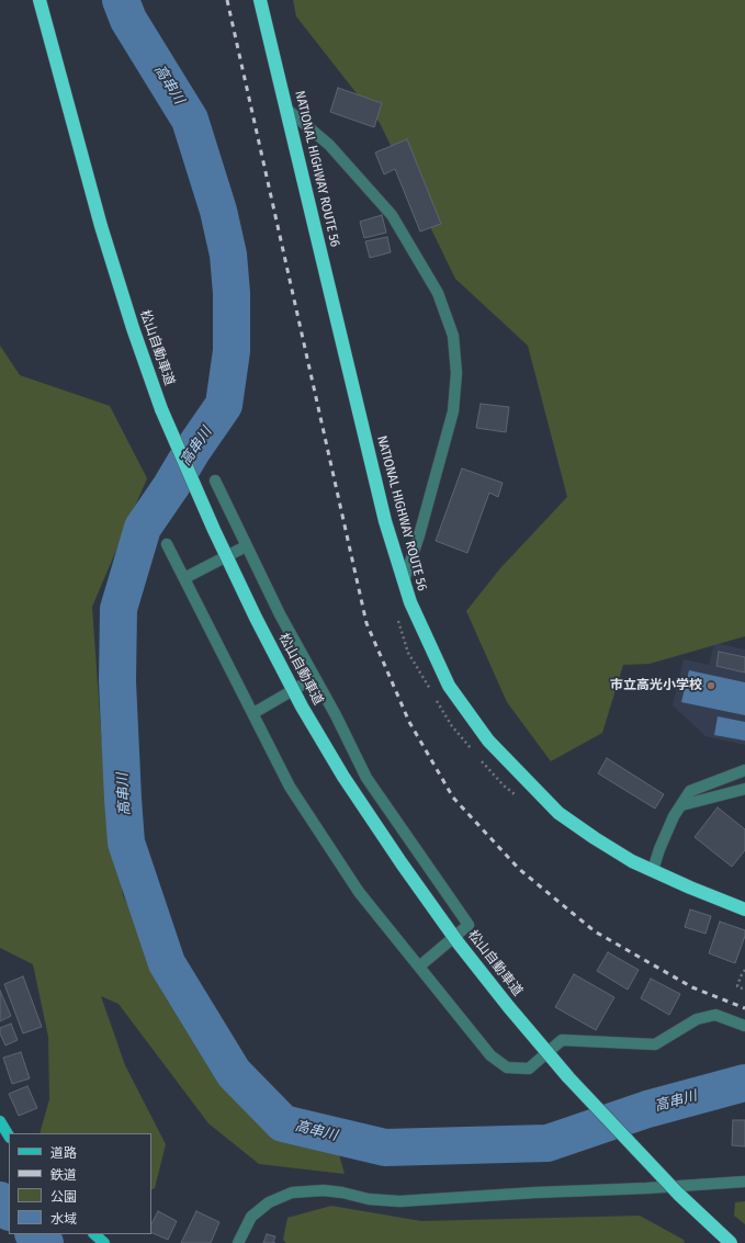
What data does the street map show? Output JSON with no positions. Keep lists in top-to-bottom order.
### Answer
{
  "streets": {
    "highway": ["NATIONAL HIGHWAY ROUTE 56", "松山自動車道"]
  },
  "water": ["高串川"],
  "places": ["市立高光小学校"],
  "legend": [
    "道路",
    "鉄道",
    "公園",
    "水域"
  ]
}
